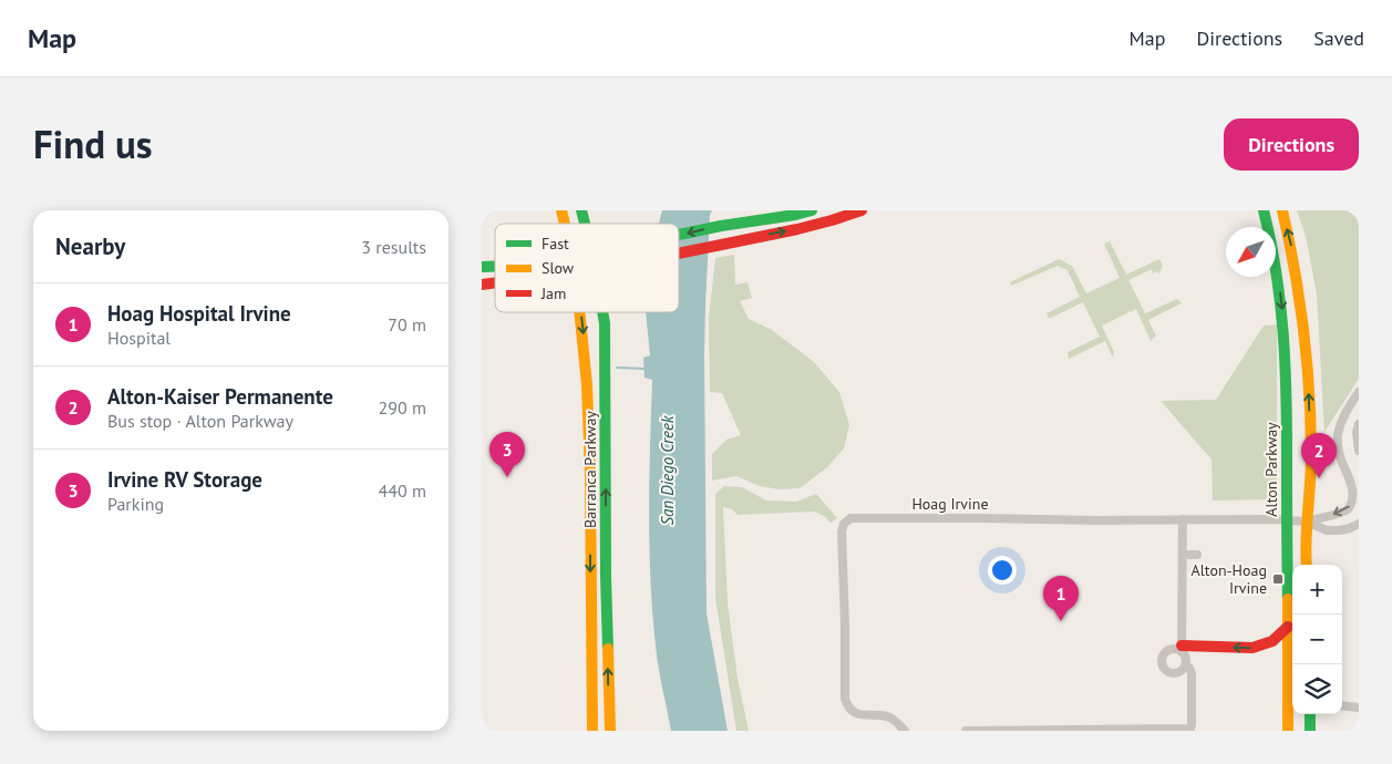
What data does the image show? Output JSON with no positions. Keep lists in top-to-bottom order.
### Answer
{
  "streets": {
    "main road": ["Barranca Parkway", "Alton Parkway"],
    "street": ["Hoag Irvine"]
  },
  "crossings": [
    ["Alton Parkway", "Hoag Irvine"]
  ],
  "water": ["San Diego Creek"],
  "places": {
    "transit": ["Alton-Hoag Irvine"]
  },
  "legend": ["Fast", "Slow", "Jam"],
  "north": "bottom left",
  "page": {
    "header": "Map",
    "nav": ["Map", "Directions", "Saved"],
    "title": "Find us",
    "buttons": "Directions",
    "heading": ["Nearby", "3 results"],
    "list": [
      {
        "mark": "1",
        "name": "Hoag Hospital Irvine",
        "note": "Hospital",
        "value": "70 m"
      },
      {
        "mark": "2",
        "name": "Alton-Kaiser Permanente",
        "note": "Bus stop · Alton Parkway",
        "value": "290 m"
      },
      {
        "mark": "3",
        "name": "Irvine RV Storage",
        "note": "Parking",
        "value": "440 m"
      }
    ],
    "pins": ["3", "2", "1"],
    "map_buttons": ["+", "−"]
  }
}
